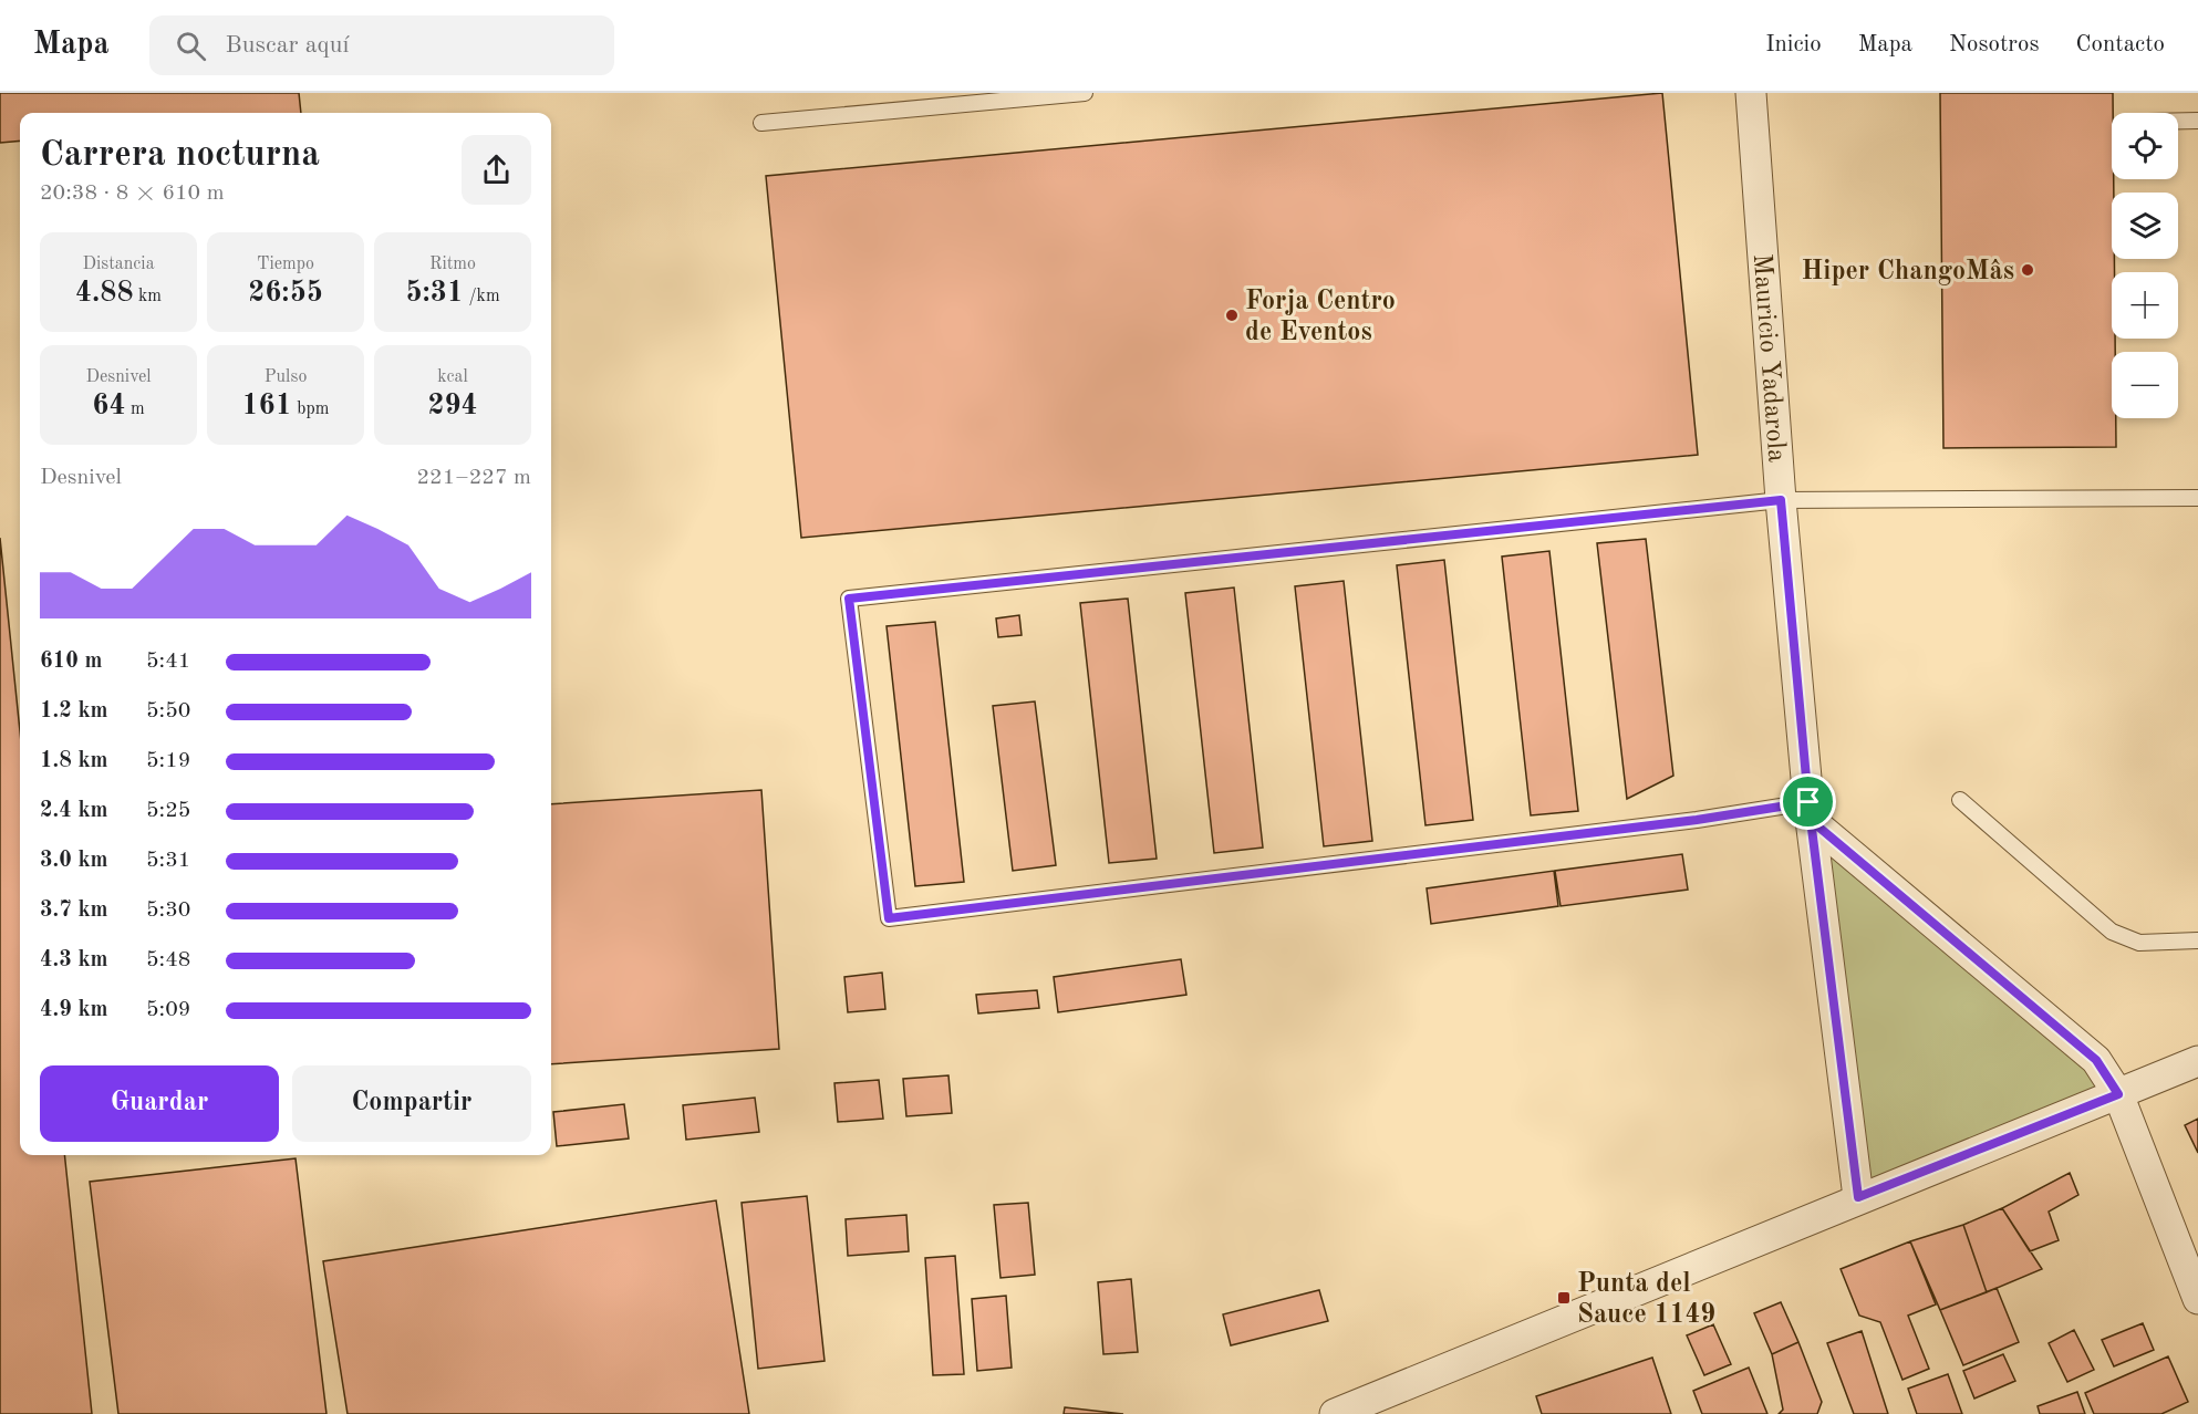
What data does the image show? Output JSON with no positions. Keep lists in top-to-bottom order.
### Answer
{
  "streets": {
    "street": ["Mauricio Yadarola"]
  },
  "places": {
    "other": ["Hiper ChangoMâs", "Forja Centro de Eventos"],
    "transit": ["Punta del Sauce 1149"]
  },
  "page": {
    "header": "Mapa",
    "search": "Buscar aquí",
    "nav": [
      "Inicio",
      "Mapa",
      "Nosotros",
      "Contacto"
    ],
    "map_buttons": ["+", "−"],
    "heading": ["Carrera nocturna", "20:38 · 8 × 610 m"],
    "stats": [
      ["Distancia", "4.88 km"],
      ["Tiempo", "26:55"],
      ["Ritmo", "5:31 /km"],
      ["Desnivel", "64 m"],
      ["Pulso", "161 bpm"],
      ["kcal", "294"]
    ],
    "chart": ["Desnivel", "221–227 m"],
    "list": [
      {
        "name": "610 m",
        "note": "5:41"
      },
      {
        "name": "1.2 km",
        "note": "5:50"
      },
      {
        "name": "1.8 km",
        "note": "5:19"
      },
      {
        "name": "2.4 km",
        "note": "5:25"
      },
      {
        "name": "3.0 km",
        "note": "5:31"
      },
      {
        "name": "3.7 km",
        "note": "5:30"
      },
      {
        "name": "4.3 km",
        "note": "5:48"
      },
      {
        "name": "4.9 km",
        "note": "5:09"
      }
    ],
    "buttons": ["Guardar", "Compartir"]
  }
}
